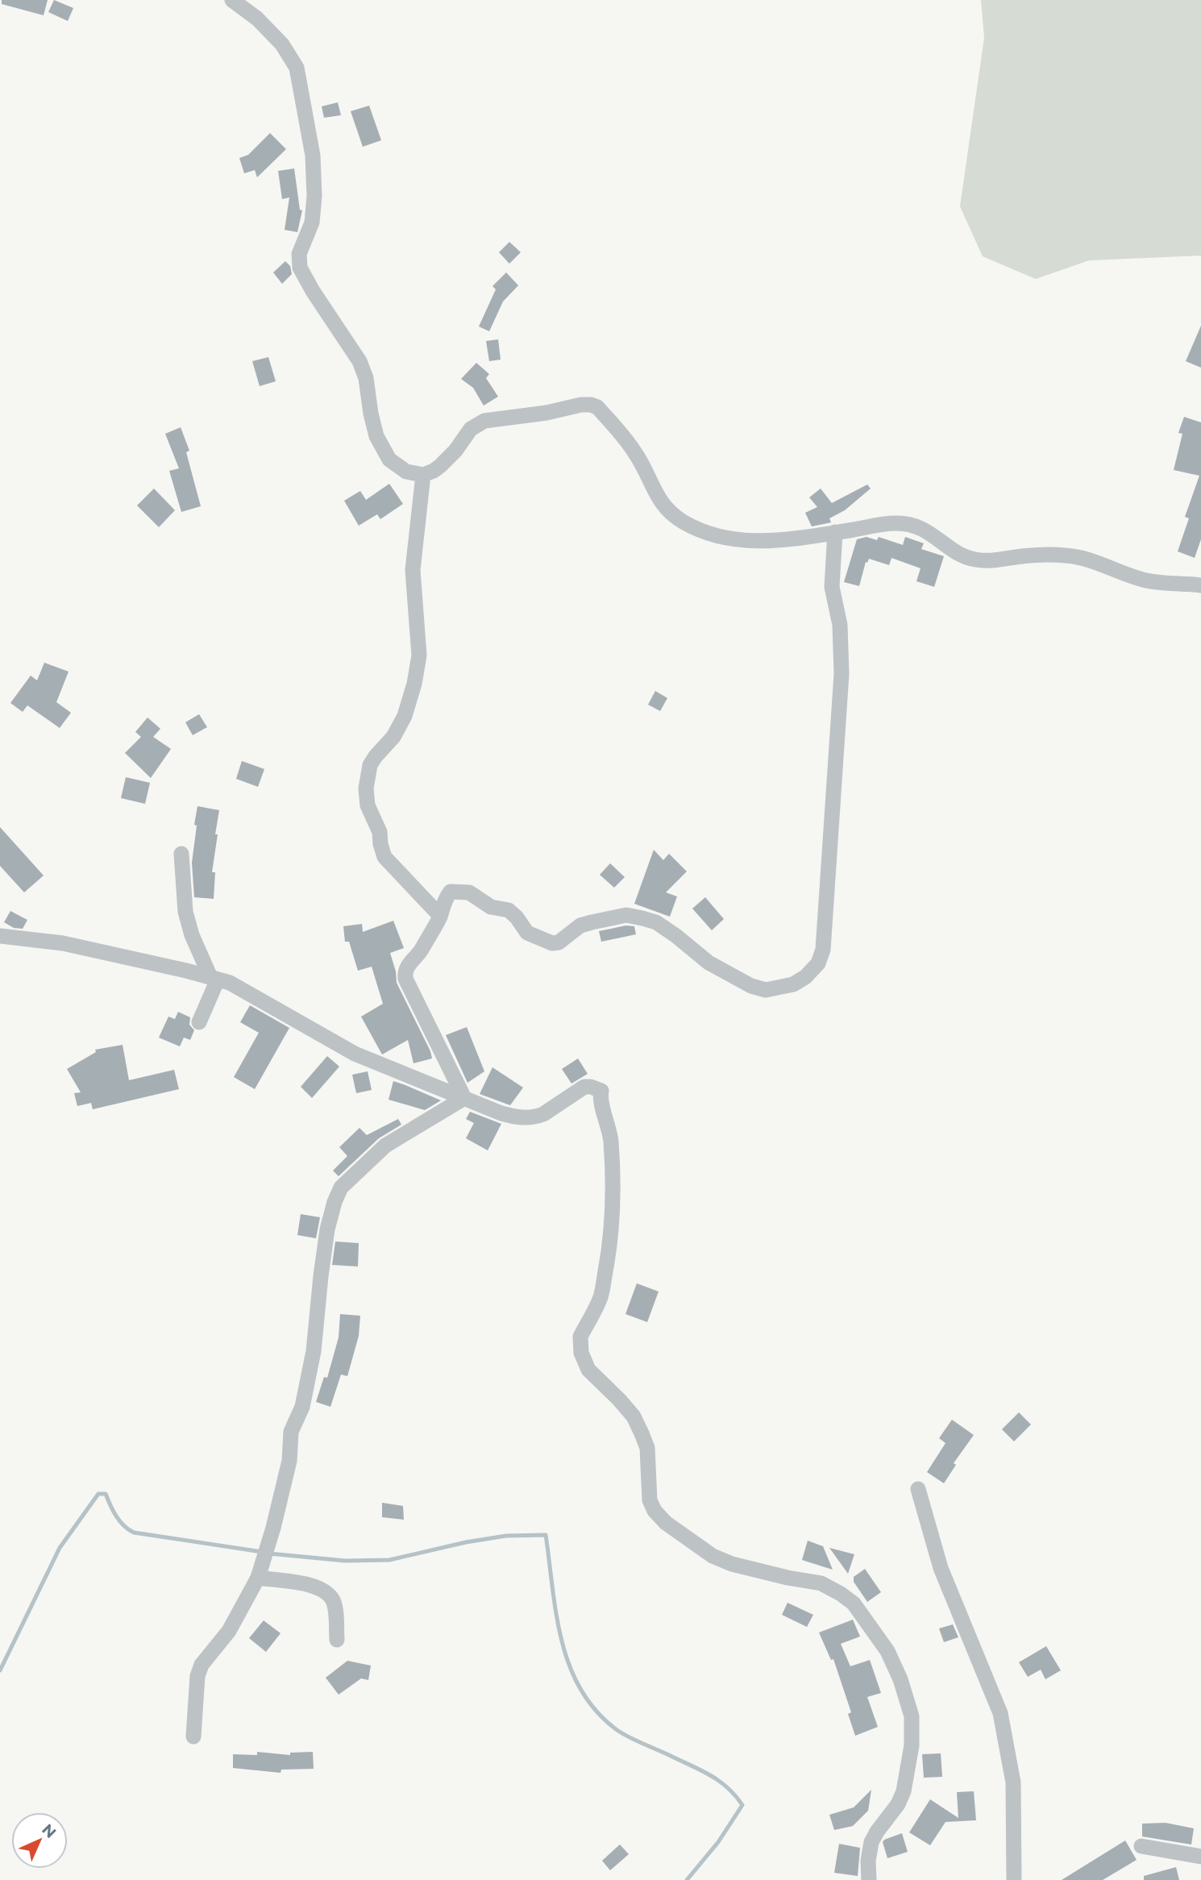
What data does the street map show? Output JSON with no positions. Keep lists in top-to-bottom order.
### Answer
{
  "north": "top right"
}
